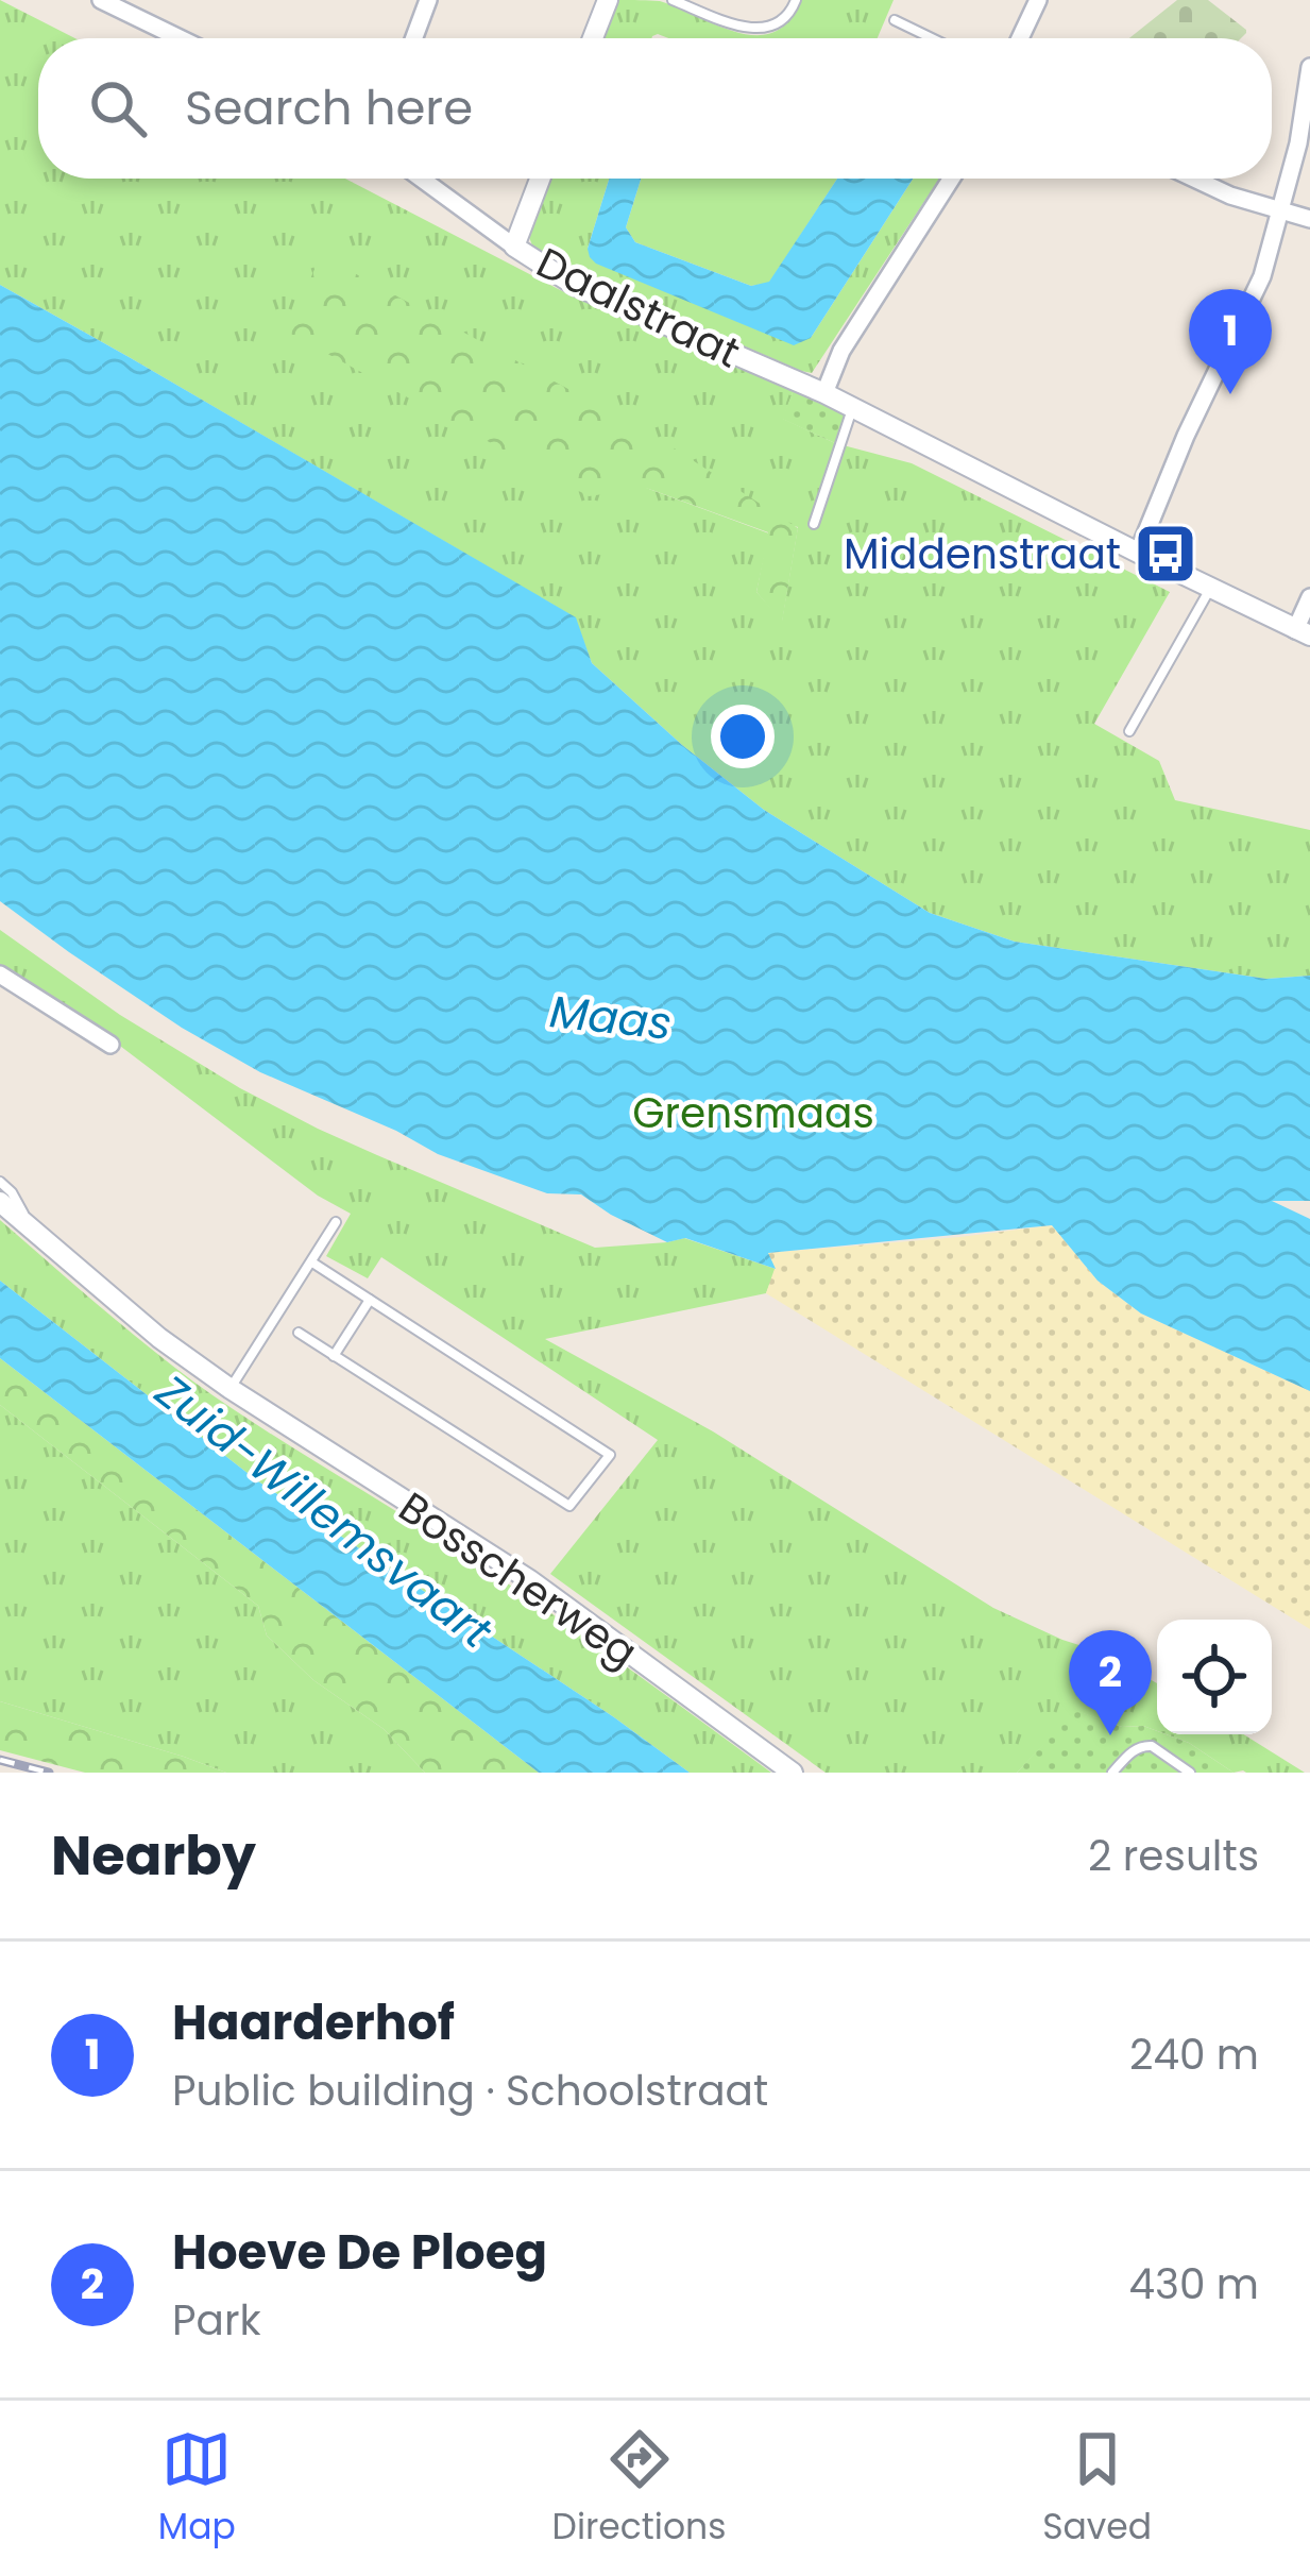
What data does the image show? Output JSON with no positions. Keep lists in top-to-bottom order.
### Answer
{
  "streets": {
    "street": ["Daalstraat", "Bosscherweg"]
  },
  "water": ["Maas", "Zuid-Willemsvaart"],
  "parks": ["Grensmaas"],
  "places": {
    "bus stop": ["Middenstraat"]
  },
  "page": {
    "search": "Search here",
    "pins": ["1", "2"],
    "heading": ["Nearby", "2 results"],
    "list": [
      {
        "mark": "1",
        "name": "Haarderhof",
        "note": "Public building · Schoolstraat",
        "value": "240 m"
      },
      {
        "mark": "2",
        "name": "Hoeve De Ploeg",
        "note": "Park",
        "value": "430 m"
      }
    ],
    "nav": ["Map", "Directions", "Saved"]
  }
}
